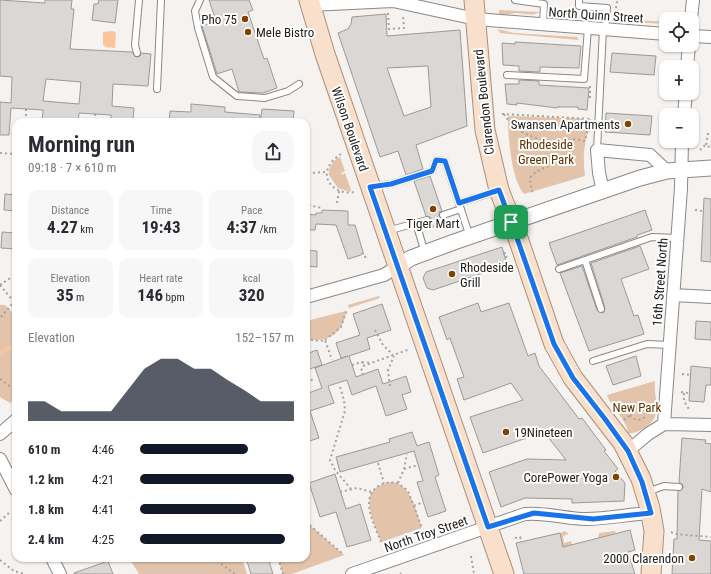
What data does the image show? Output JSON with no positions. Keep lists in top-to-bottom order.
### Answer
{
  "streets": {
    "main road": ["Clarendon Boulevard", "Wilson Boulevard"],
    "street": ["North Quinn Street", "16th Street North", "North Troy Street"]
  },
  "crossings": [
    ["North Quinn Street", "Clarendon Boulevard"],
    ["North Quinn Street", "Wilson Boulevard"],
    ["Clarendon Boulevard", "North Troy Street"],
    ["Wilson Boulevard", "North Troy Street"]
  ],
  "parks": ["Rhodeside Green Park", "New Park"],
  "places": [
    "Pho 75",
    "Mele Bistro",
    "Swansen Apartments",
    "Tiger Mart",
    "Rhodeside Grill",
    "19Nineteen",
    "CorePower Yoga",
    "2000 Clarendon"
  ],
  "page": {
    "map_buttons": ["+", "−"],
    "heading": ["Morning run", "09:18 · 7 × 610 m"],
    "stats": [
      ["Distance", "4.27 km"],
      ["Time", "19:43"],
      ["Pace", "4:37 /km"],
      ["Elevation", "35 m"],
      ["Heart rate", "146 bpm"],
      ["kcal", "320"]
    ],
    "chart": ["Elevation", "152–157 m"],
    "list": [
      {
        "name": "610 m",
        "note": "4:46"
      },
      {
        "name": "1.2 km",
        "note": "4:21"
      },
      {
        "name": "1.8 km",
        "note": "4:41"
      },
      {
        "name": "2.4 km",
        "note": "4:25"
      }
    ]
  }
}
